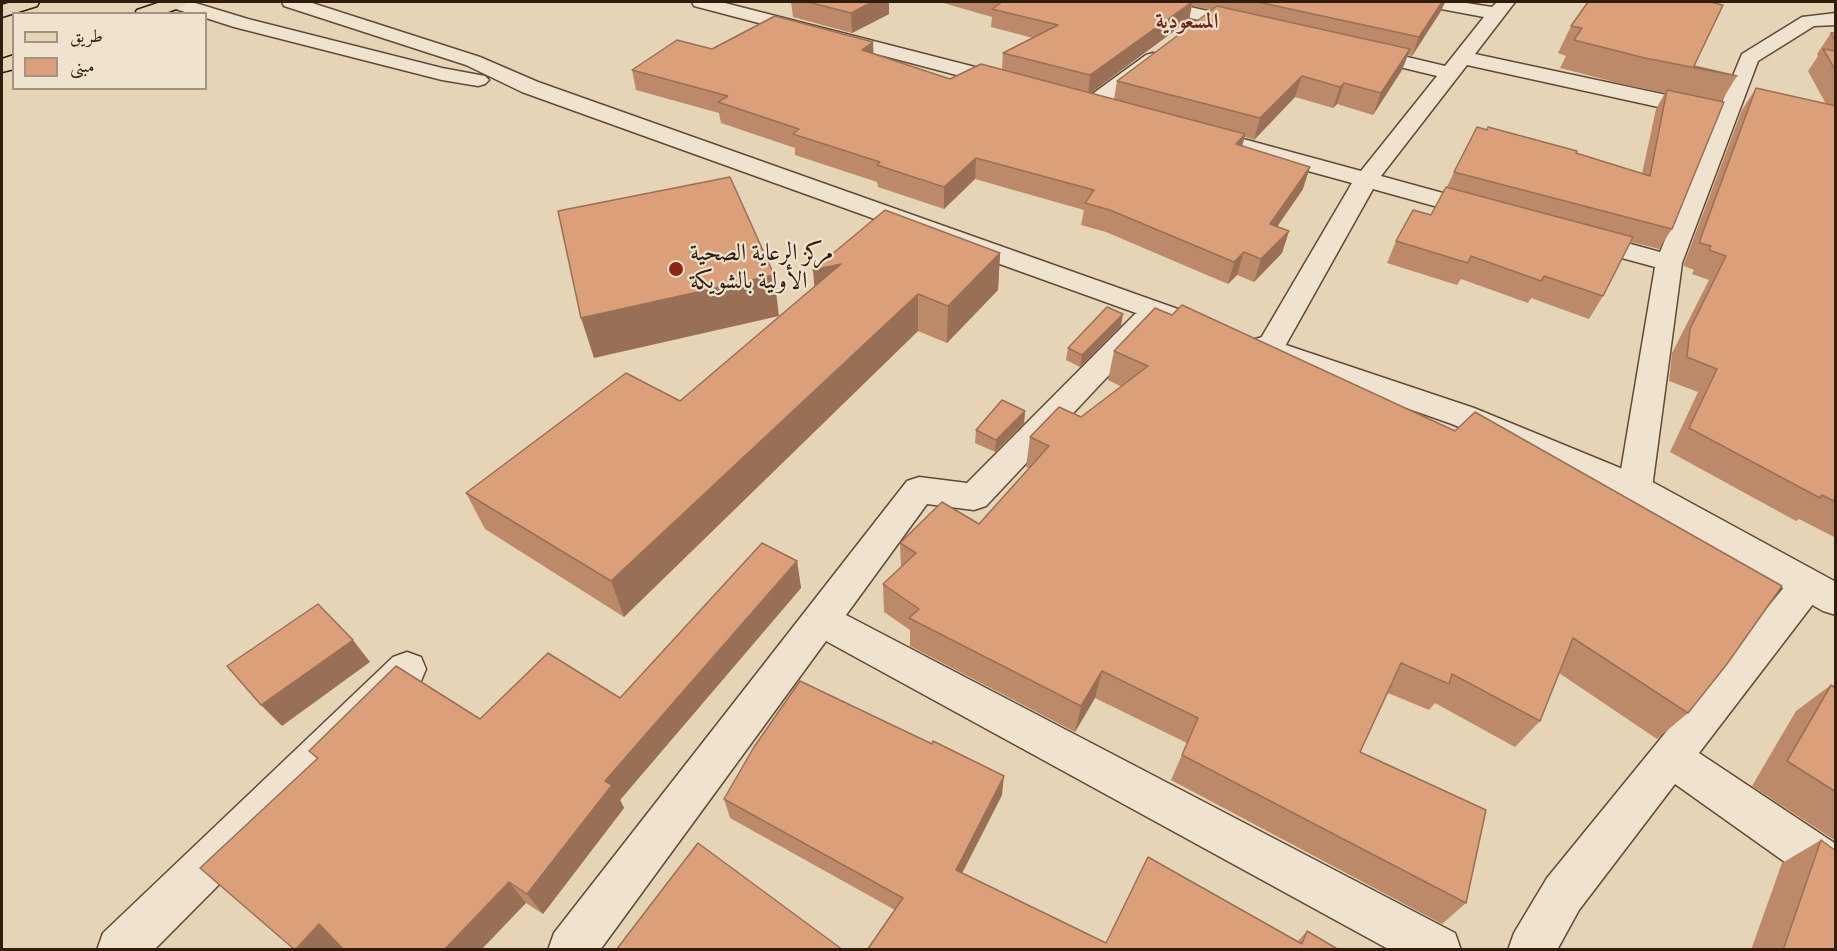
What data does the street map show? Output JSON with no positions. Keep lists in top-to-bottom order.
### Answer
{
  "districts": ["المسعودية"],
  "places": ["مركز الرعاية الصحية الأولية بالشويكة"],
  "legend": ["طريق", "مبنى"]
}
